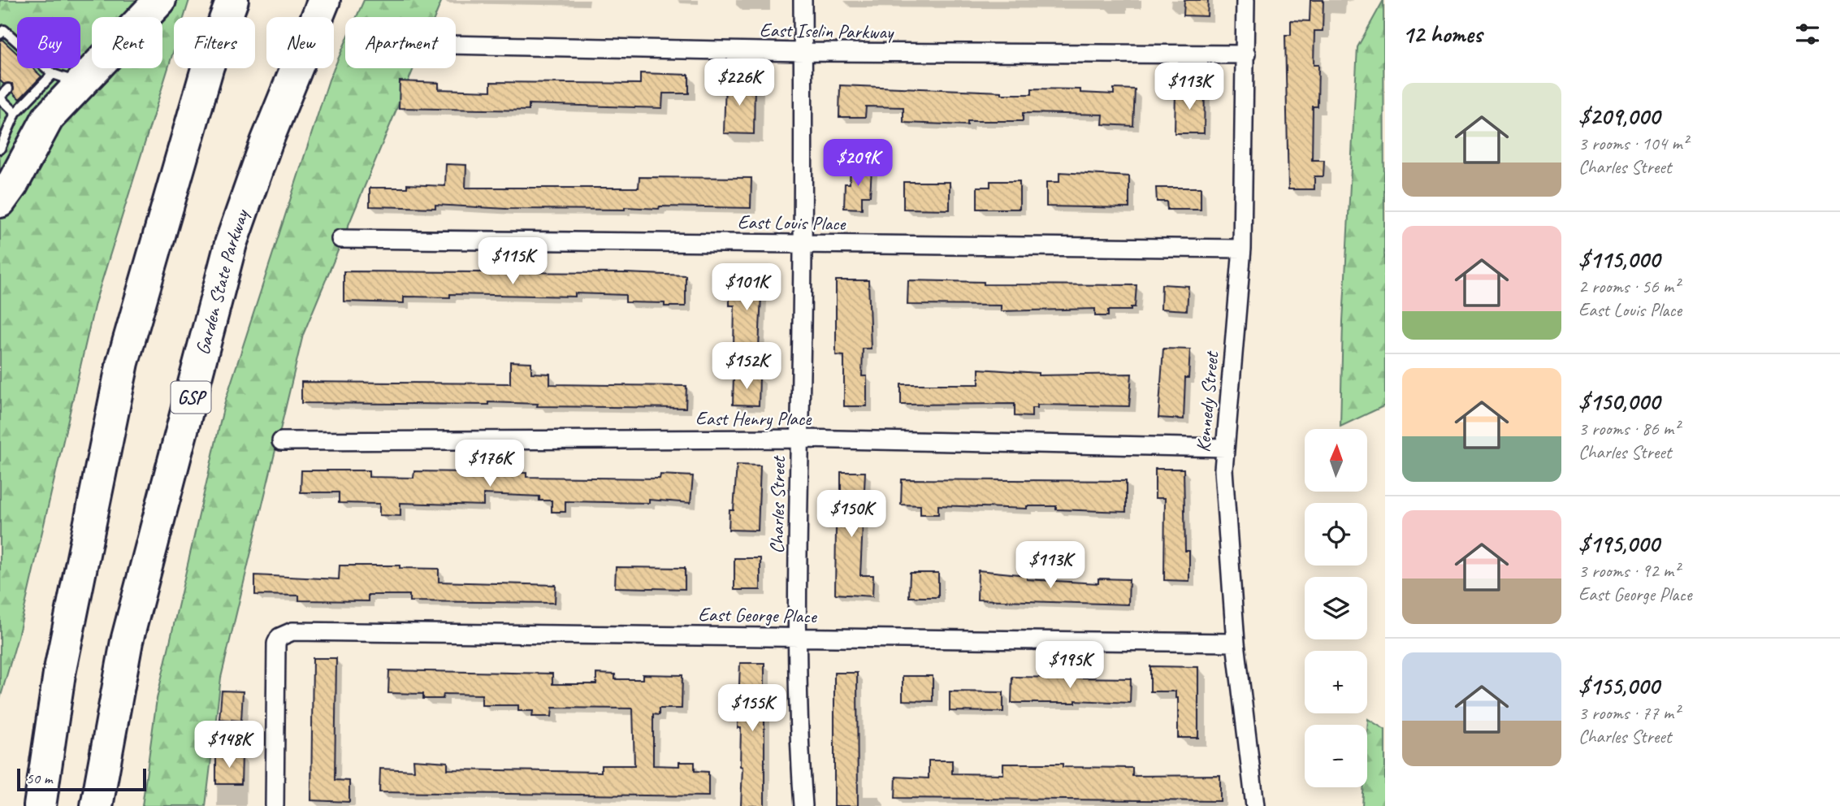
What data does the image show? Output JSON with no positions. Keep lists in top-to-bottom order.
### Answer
{
  "streets": {
    "highway": ["Garden State Parkway", "GSP"],
    "street": [
      "East Iselin Parkway",
      "East Louis Place",
      "Kennedy Street",
      "East Henry Place",
      "Charles Street",
      "East George Place"
    ]
  },
  "crossings": [
    ["East Iselin Parkway", "Kennedy Street"],
    ["East Iselin Parkway", "Charles Street"],
    ["East Louis Place", "Kennedy Street"],
    ["East Louis Place", "Charles Street"],
    ["Kennedy Street", "East Henry Place"],
    ["Kennedy Street", "East George Place"],
    ["East Henry Place", "Charles Street"],
    ["Charles Street", "East George Place"]
  ],
  "scale_bar": "50 m",
  "north": "top",
  "page": {
    "heading": "12 homes",
    "chip": [
      "Buy",
      "Rent",
      "Filters",
      "New",
      "Apartment"
    ],
    "price": [
      "$226K",
      "$113K",
      "$209K",
      "$115K",
      "$101K",
      "$152K",
      "$176K",
      "$150K",
      "$113K",
      "$195K",
      "$155K",
      "$148K"
    ],
    "list": [
      {
        "name": "$209,000",
        "note": "3 rooms · 104 m² · Charles Street"
      },
      {
        "name": "$115,000",
        "note": "2 rooms · 56 m² · East Louis Place"
      },
      {
        "name": "$150,000",
        "note": "3 rooms · 86 m² · Charles Street"
      },
      {
        "name": "$195,000",
        "note": "3 rooms · 92 m² · East George Place"
      },
      {
        "name": "$155,000",
        "note": "3 rooms · 77 m² · Charles Street"
      }
    ],
    "map_buttons": ["+", "−"],
    "scale": "50 m"
  }
}
